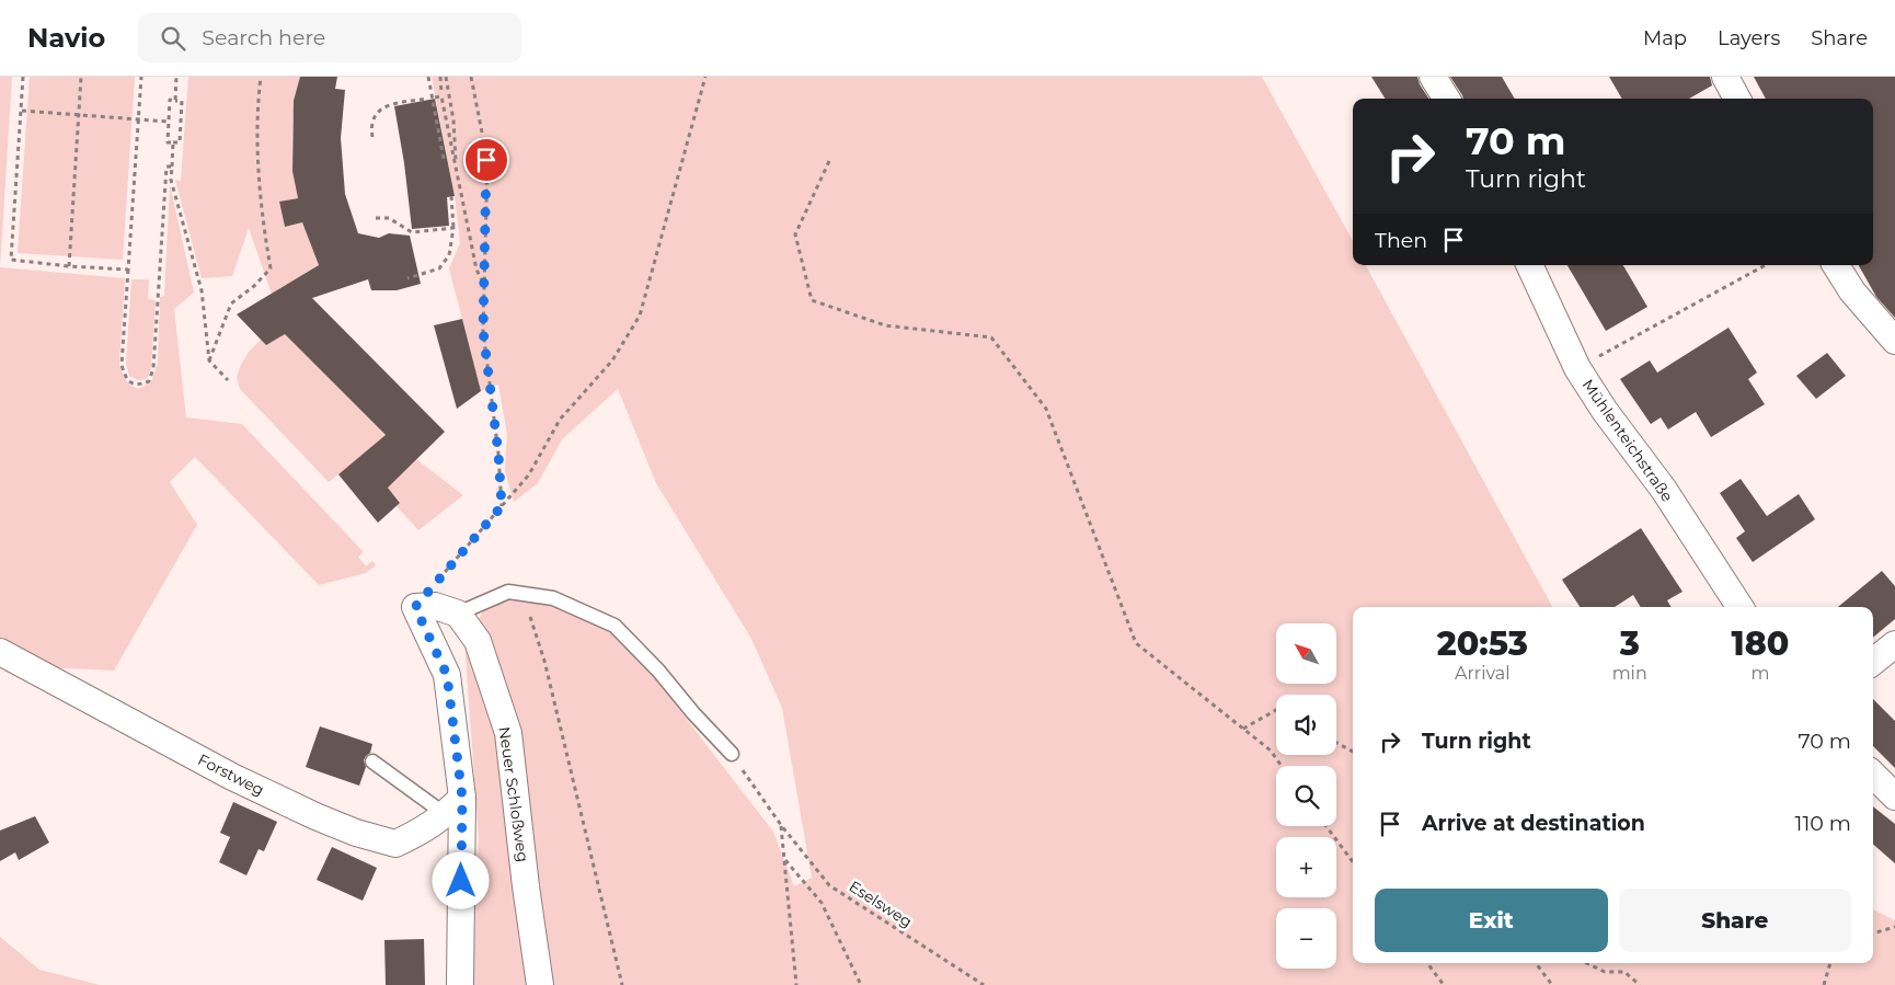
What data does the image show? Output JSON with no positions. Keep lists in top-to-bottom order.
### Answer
{
  "streets": {
    "street": ["Mühlenteichstraße", "Forstweg", "Neuer Schloßweg"],
    "path": ["Eselsweg"]
  },
  "north": "top left",
  "page": {
    "header": "Navio",
    "search": "Search here",
    "nav": ["Map", "Layers", "Share"],
    "turn": ["70 m", "Turn right"],
    "then": "Then",
    "eta": [
      "20:53",
      "Arrival",
      "3",
      "min",
      "180",
      "m"
    ],
    "map_buttons": ["+", "−"],
    "list": [
      {
        "name": "Turn right",
        "value": "70 m"
      },
      {
        "name": "Arrive at destination",
        "value": "110 m"
      }
    ],
    "buttons": ["Exit", "Share"]
  }
}
